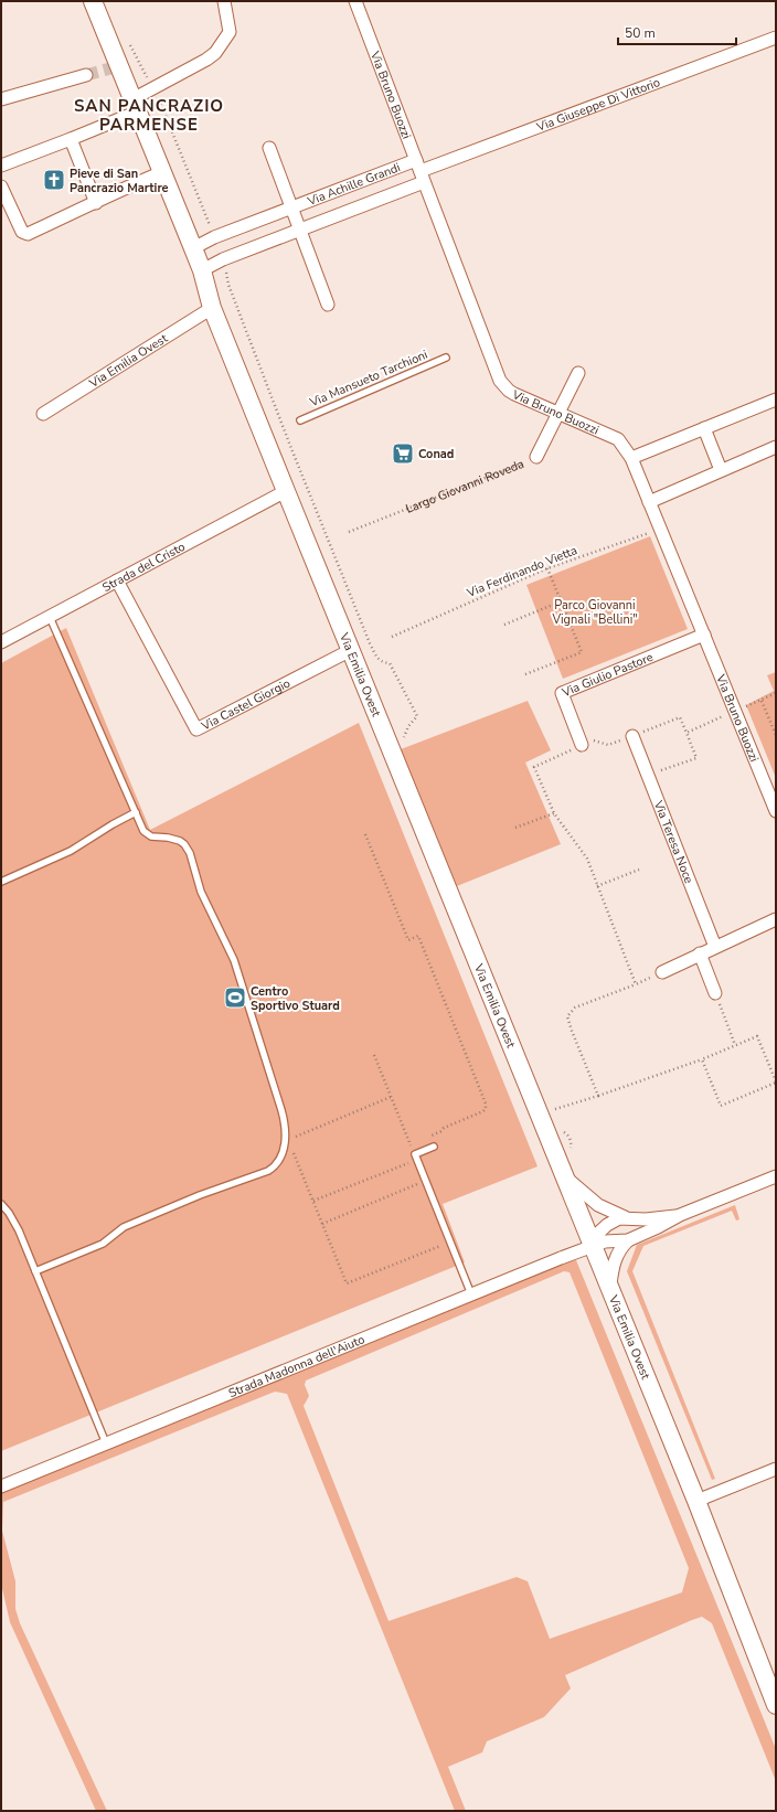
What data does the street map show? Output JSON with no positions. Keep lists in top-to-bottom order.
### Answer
{
  "streets": {
    "street": [
      "Via Bruno Buozzi",
      "Via Giuseppe Di Vittorio",
      "Via Achille Grandi",
      "Via Emilia Ovest",
      "Largo Giovanni Roveda",
      "Strada del Cristo",
      "Via Giulio Pastore",
      "Via Castel Giorgio",
      "Via Teresa Noce",
      "Strada Madonna dell'Aiuto"
    ],
    "lane": ["Via Mansueto Tarchioni"],
    "path": ["Via Ferdinando Vietta"]
  },
  "crossings": [
    ["Via Bruno Buozzi", "Via Giuseppe Di Vittorio"],
    ["Via Bruno Buozzi", "Via Achille Grandi"],
    ["Via Bruno Buozzi", "Largo Giovanni Roveda"],
    ["Via Bruno Buozzi", "Via Ferdinando Vietta"],
    ["Via Bruno Buozzi", "Via Giulio Pastore"],
    ["Via Giuseppe Di Vittorio", "Via Achille Grandi"],
    ["Via Achille Grandi", "Via Emilia Ovest"],
    ["Via Emilia Ovest", "Strada del Cristo"],
    ["Via Emilia Ovest", "Via Castel Giorgio"],
    ["Via Emilia Ovest", "Strada Madonna dell'Aiuto"],
    ["Strada del Cristo", "Via Castel Giorgio"]
  ],
  "districts": ["SAN PANCRAZIO PARMENSE"],
  "parks": ["Parco Giovanni Vignali \"Bellini\""],
  "places": {
    "church": ["Pieve di San Pancrazio Martire"],
    "supermarket": ["Conad"],
    "sports": ["Centro Sportivo Stuard"]
  },
  "scale_bar": "50 m"
}
